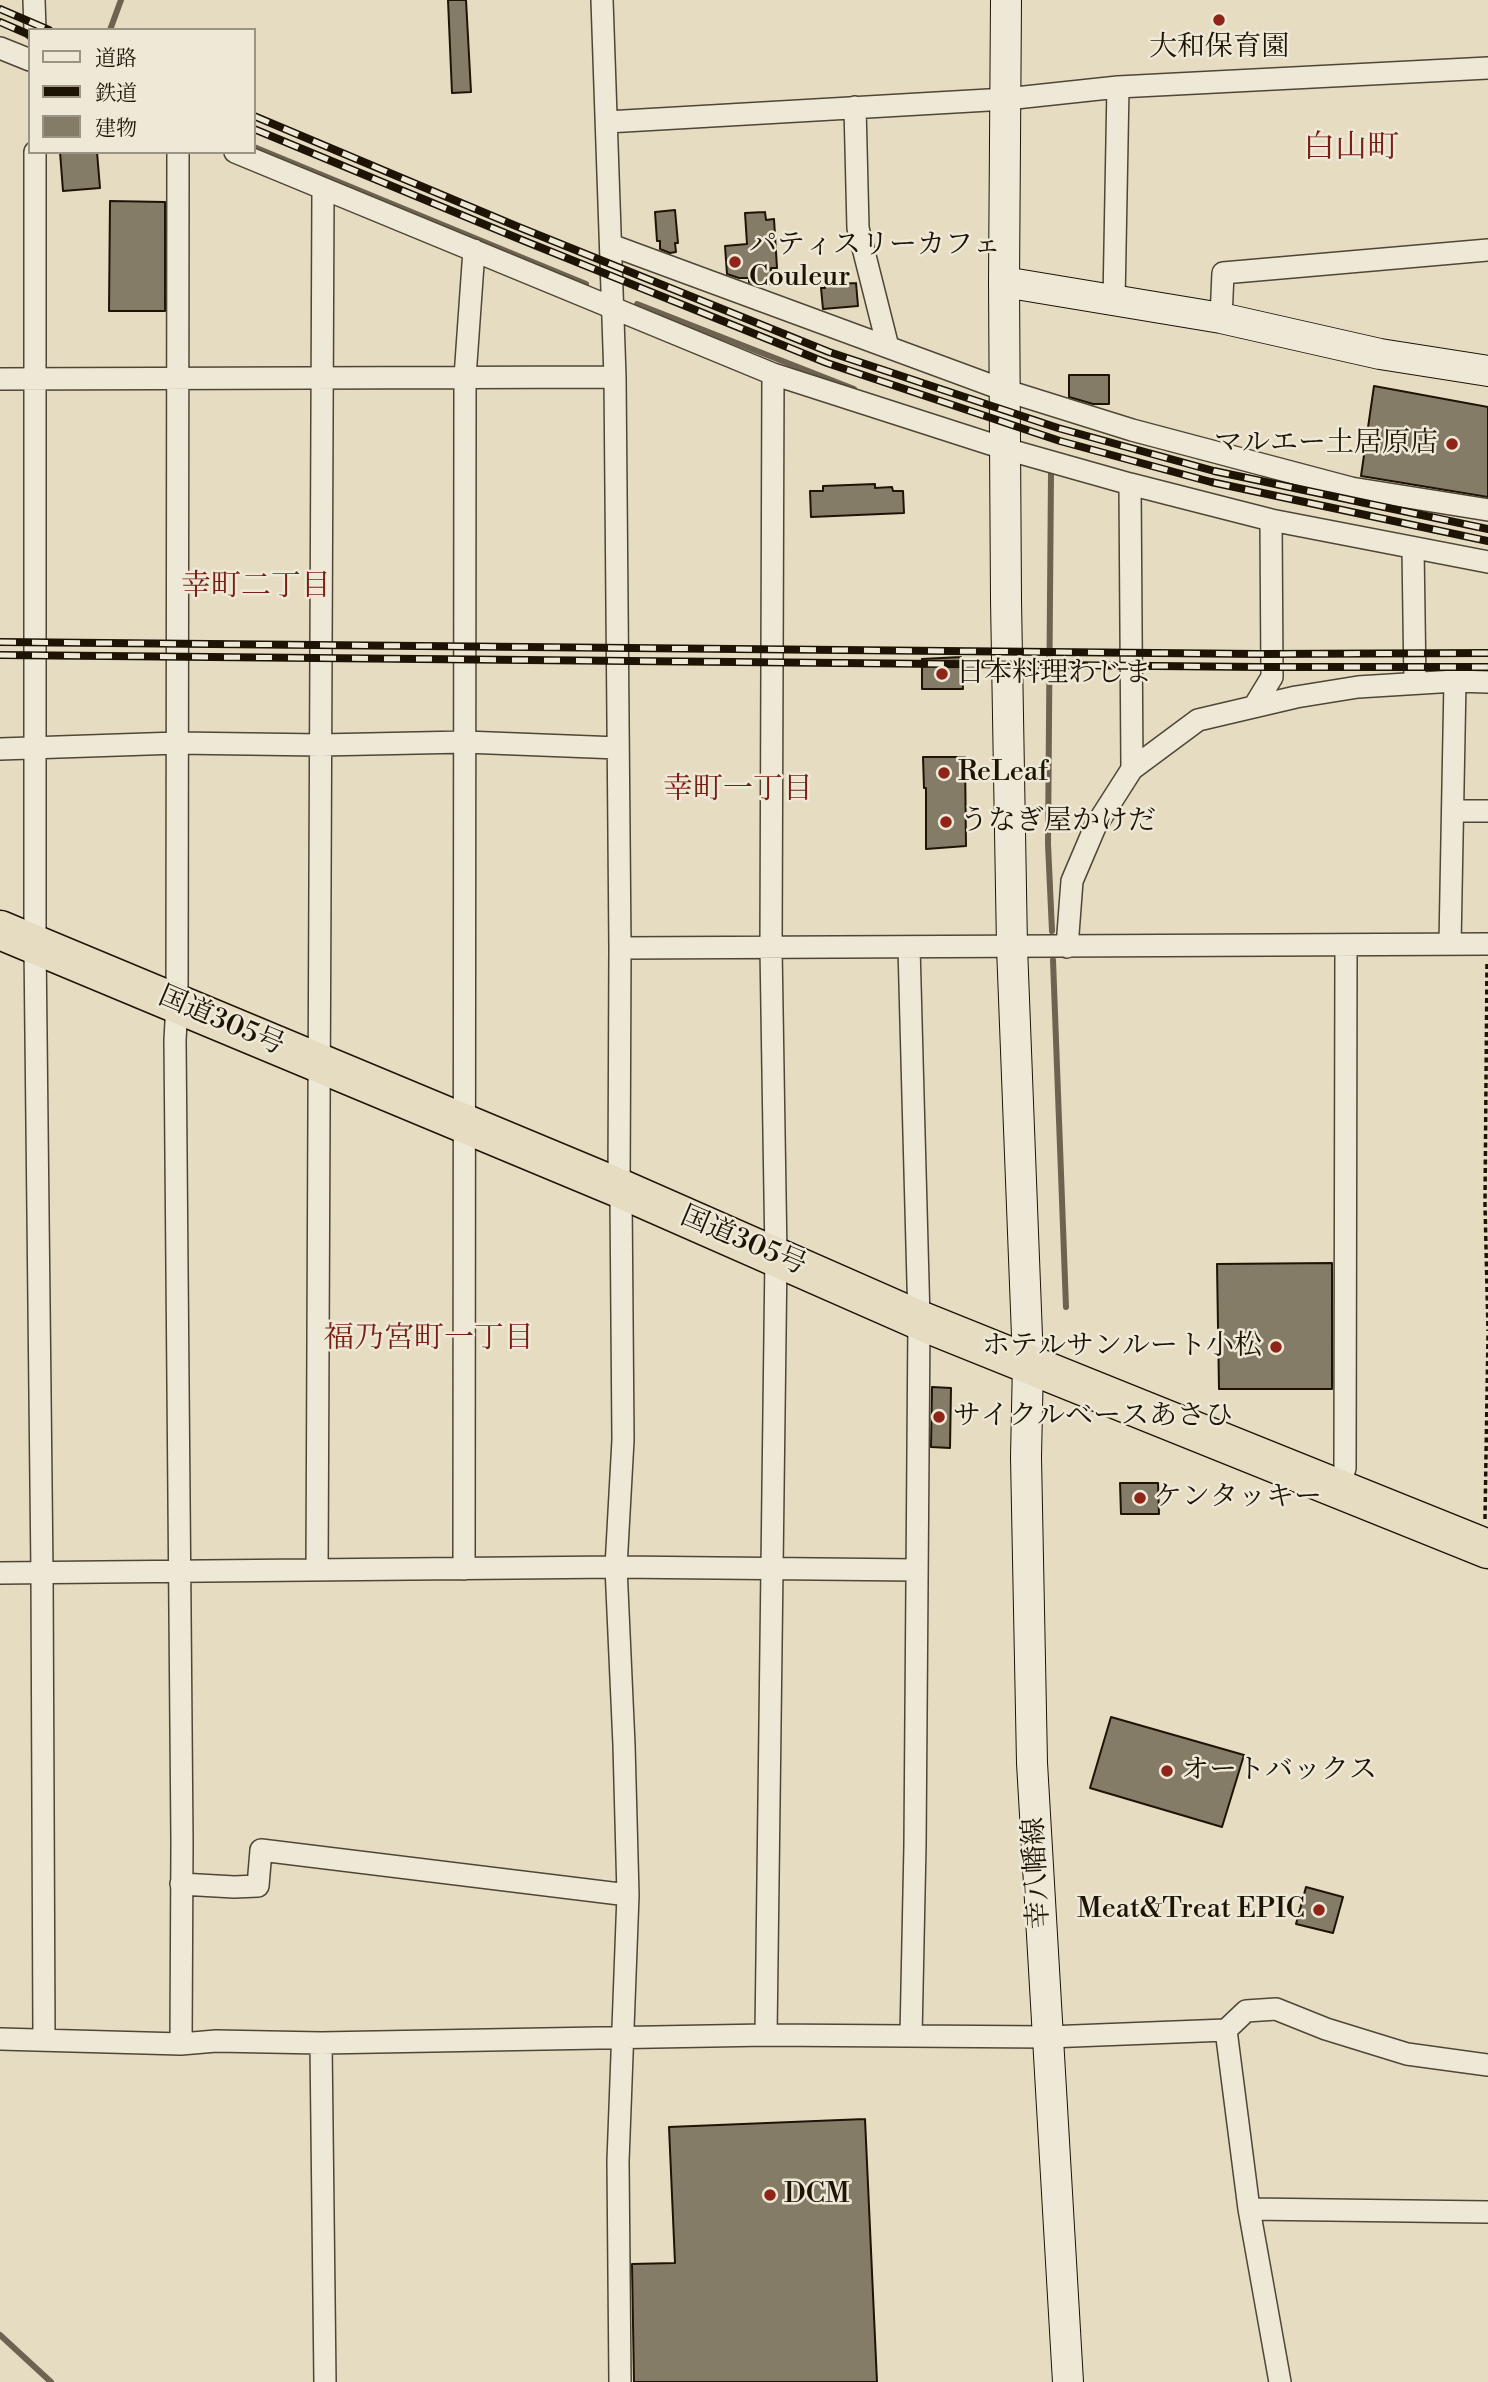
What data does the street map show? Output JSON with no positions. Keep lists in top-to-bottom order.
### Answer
{
  "streets": {
    "highway": ["国道305号"],
    "street": ["幸八幡線"]
  },
  "crossings": [
    ["国道305号", "幸八幡線"]
  ],
  "districts": [
    "白山町",
    "幸町二丁目",
    "幸町一丁目",
    "福乃宮町一丁目"
  ],
  "places": [
    "大和保育園",
    "パティスリーカフェ Couleur",
    "マルエー土居原店",
    "日本料理わじま",
    "ReLeaf",
    "うなぎ屋かけだ",
    "ホテルサンルート小松",
    "サイクルベースあさひ",
    "ケンタッキー",
    "オートバックス",
    "Meat&Treat EPIC",
    "DCM"
  ],
  "legend": ["道路", "鉄道", "建物"]
}
